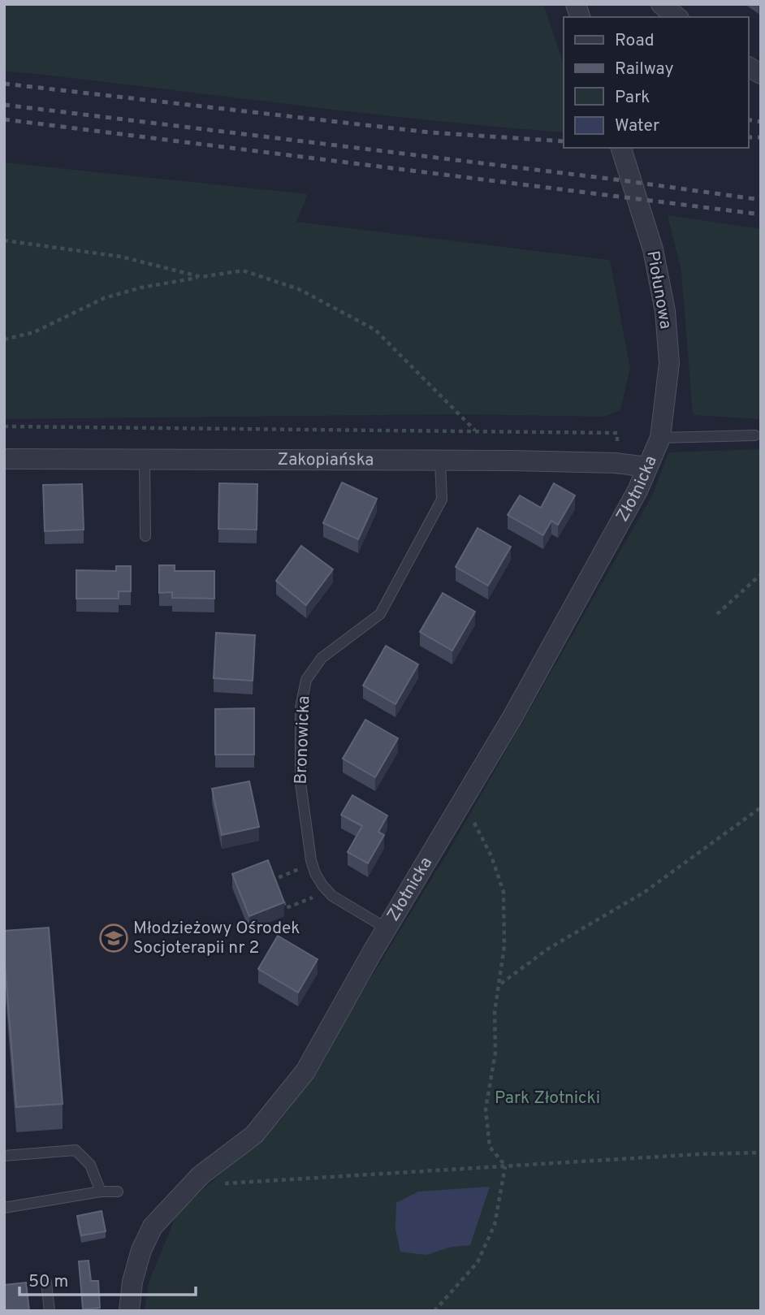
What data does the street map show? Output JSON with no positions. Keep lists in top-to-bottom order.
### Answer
{
  "streets": {
    "street": ["Piołunowa", "Zakopiańska", "Złotnicka"],
    "lane": ["Bronowicka"]
  },
  "crossings": [
    ["Piołunowa", "Złotnicka"],
    ["Zakopiańska", "Złotnicka"],
    ["Zakopiańska", "Bronowicka"],
    ["Złotnicka", "Bronowicka"]
  ],
  "parks": ["Park Złotnicki"],
  "places": {
    "school or university": ["Młodzieżowy Ośrodek Socjoterapii nr 2"]
  },
  "legend": [
    "Road",
    "Railway",
    "Park",
    "Water"
  ],
  "scale_bar": "50 m"
}
